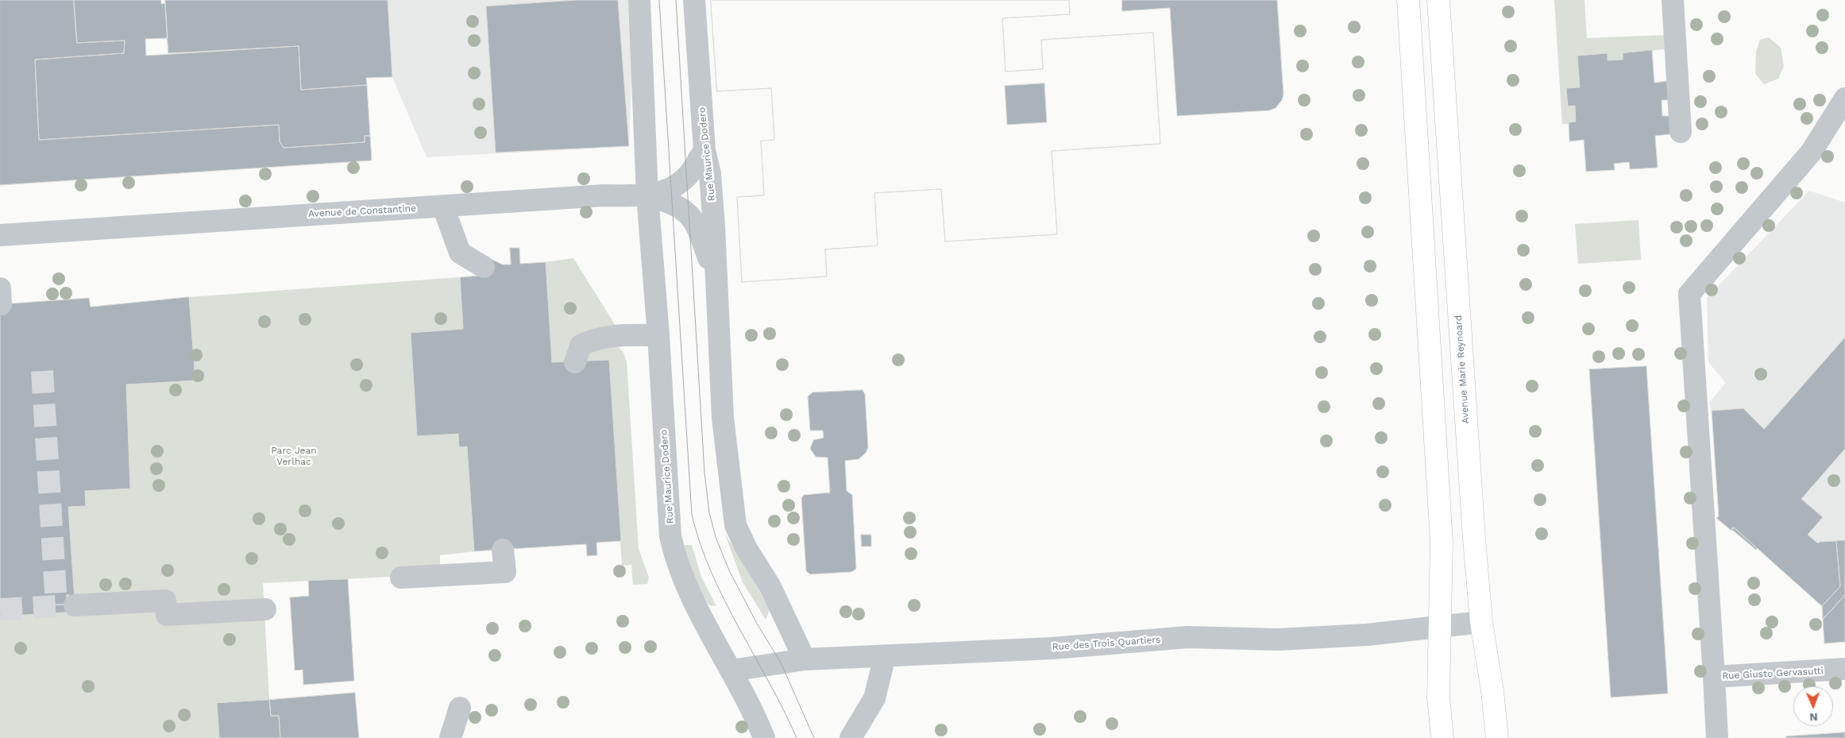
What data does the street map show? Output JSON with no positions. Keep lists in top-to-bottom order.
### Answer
{
  "streets": {
    "main road": ["Avenue Marie Reynoard"],
    "street": [
      "Rue Maurice Dodero",
      "Avenue de Constantine",
      "Rue des Trois Quartiers",
      "Rue Giusto Gervasutti"
    ]
  },
  "crossings": [
    ["Rue Maurice Dodero", "Avenue de Constantine"],
    ["Rue Maurice Dodero", "Rue des Trois Quartiers"],
    ["Avenue Marie Reynoard", "Rue des Trois Quartiers"]
  ],
  "parks": ["Parc Jean Verlhac"],
  "north": "bottom"
}
